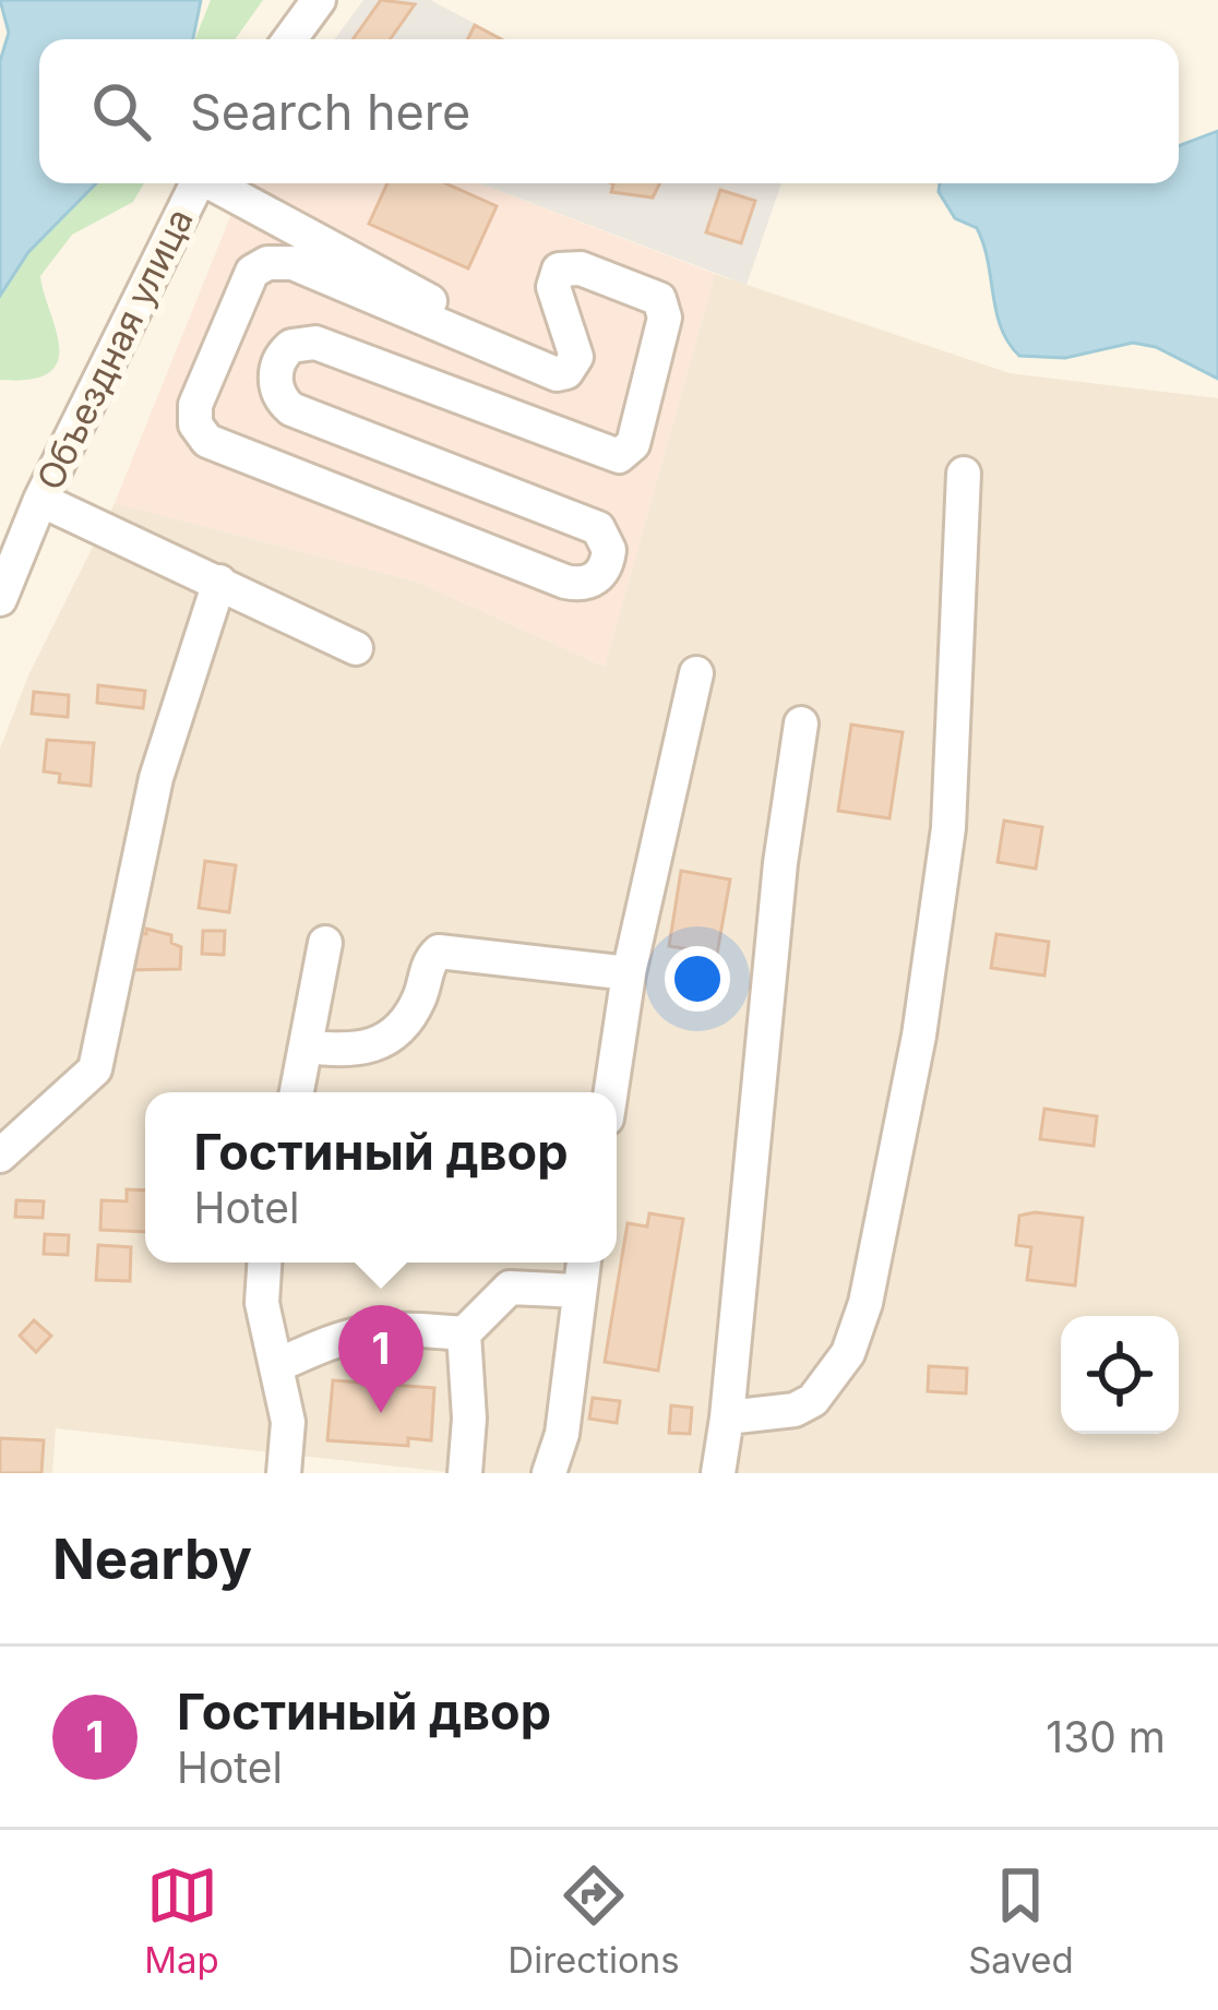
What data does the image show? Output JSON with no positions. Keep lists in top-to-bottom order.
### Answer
{
  "streets": {
    "street": ["Объездная улица"]
  },
  "page": {
    "search": "Search here",
    "popup": ["Гостиный двор", "Hotel"],
    "pins": "1",
    "heading": "Nearby",
    "list": [
      {
        "mark": "1",
        "name": "Гостиный двор",
        "note": "Hotel",
        "value": "130 m"
      }
    ],
    "nav": ["Map", "Directions", "Saved"]
  }
}
